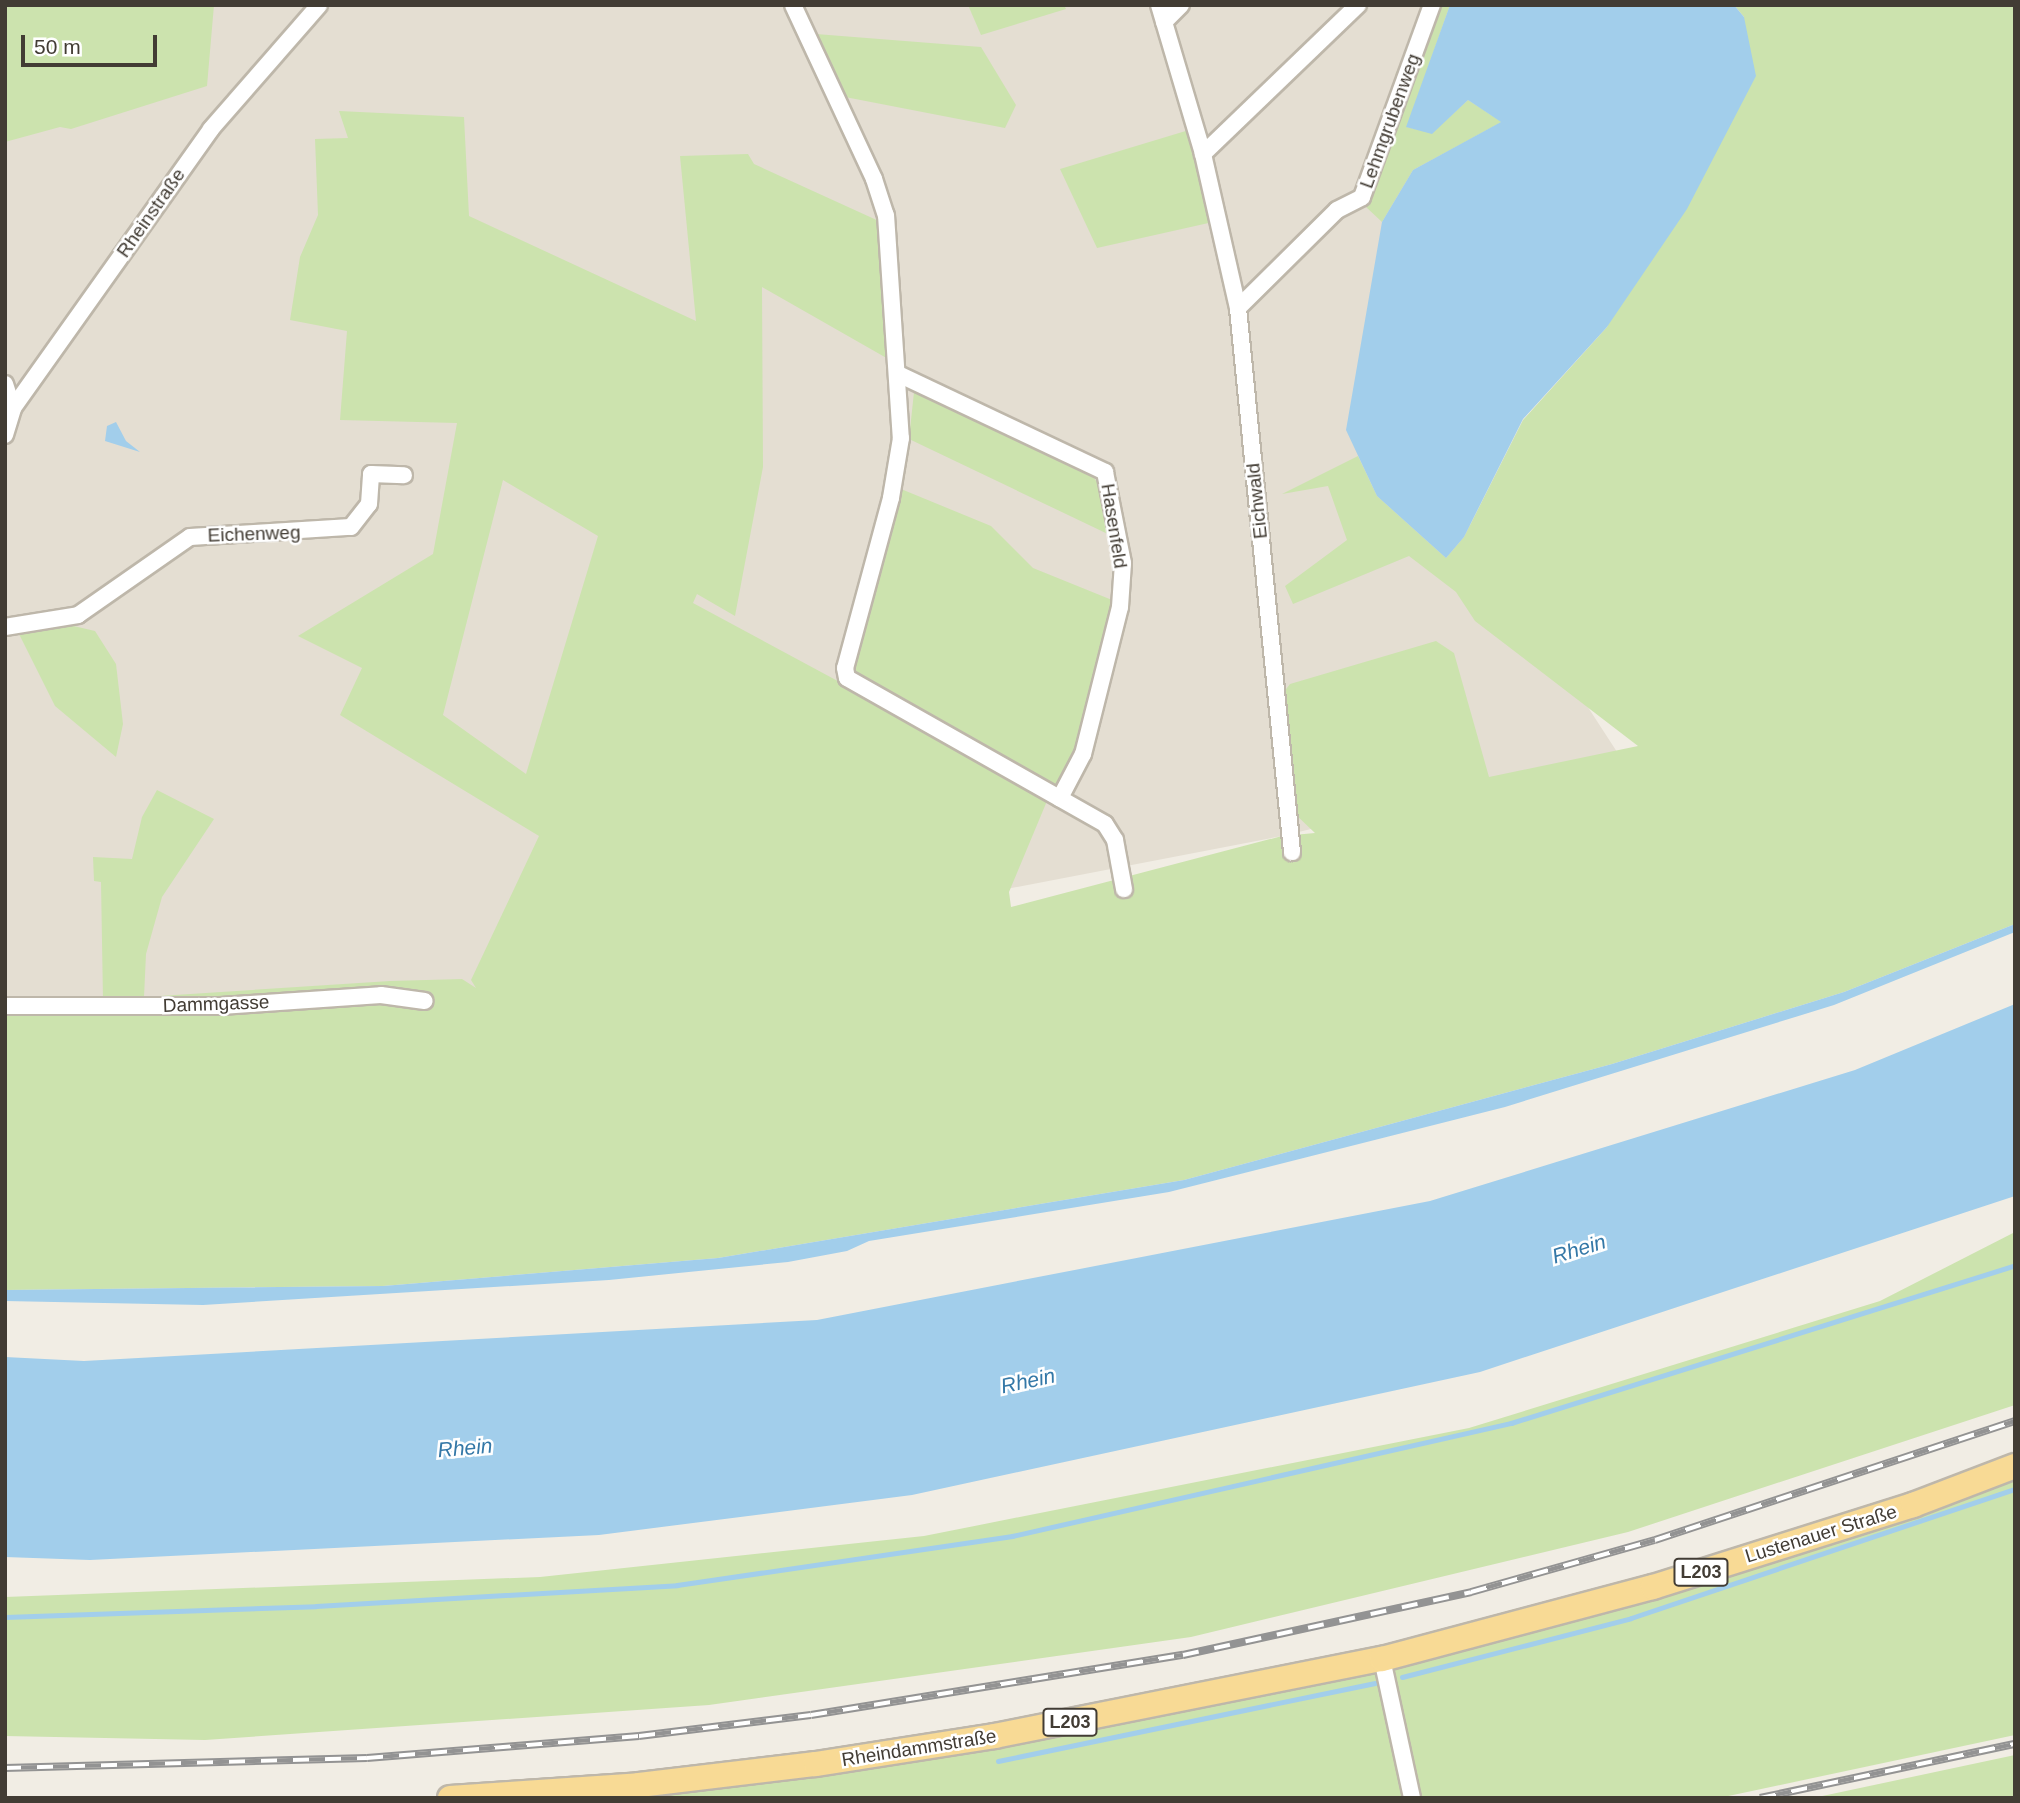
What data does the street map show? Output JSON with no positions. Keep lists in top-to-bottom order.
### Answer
{
  "streets": {
    "main road": ["Lustenauer Straße", "L203", "Rheindammstraße"],
    "street": [
      "Lehmgrubenweg",
      "Rheinstraße",
      "Eichwald",
      "Hasenfeld",
      "Eichenweg",
      "Dammgasse"
    ]
  },
  "crossings": [
    ["Lehmgrubenweg", "Eichwald"],
    ["Lustenauer Straße", "Rheindammstraße"]
  ],
  "water": ["Rhein"],
  "scale_bar": "50 m"
}
